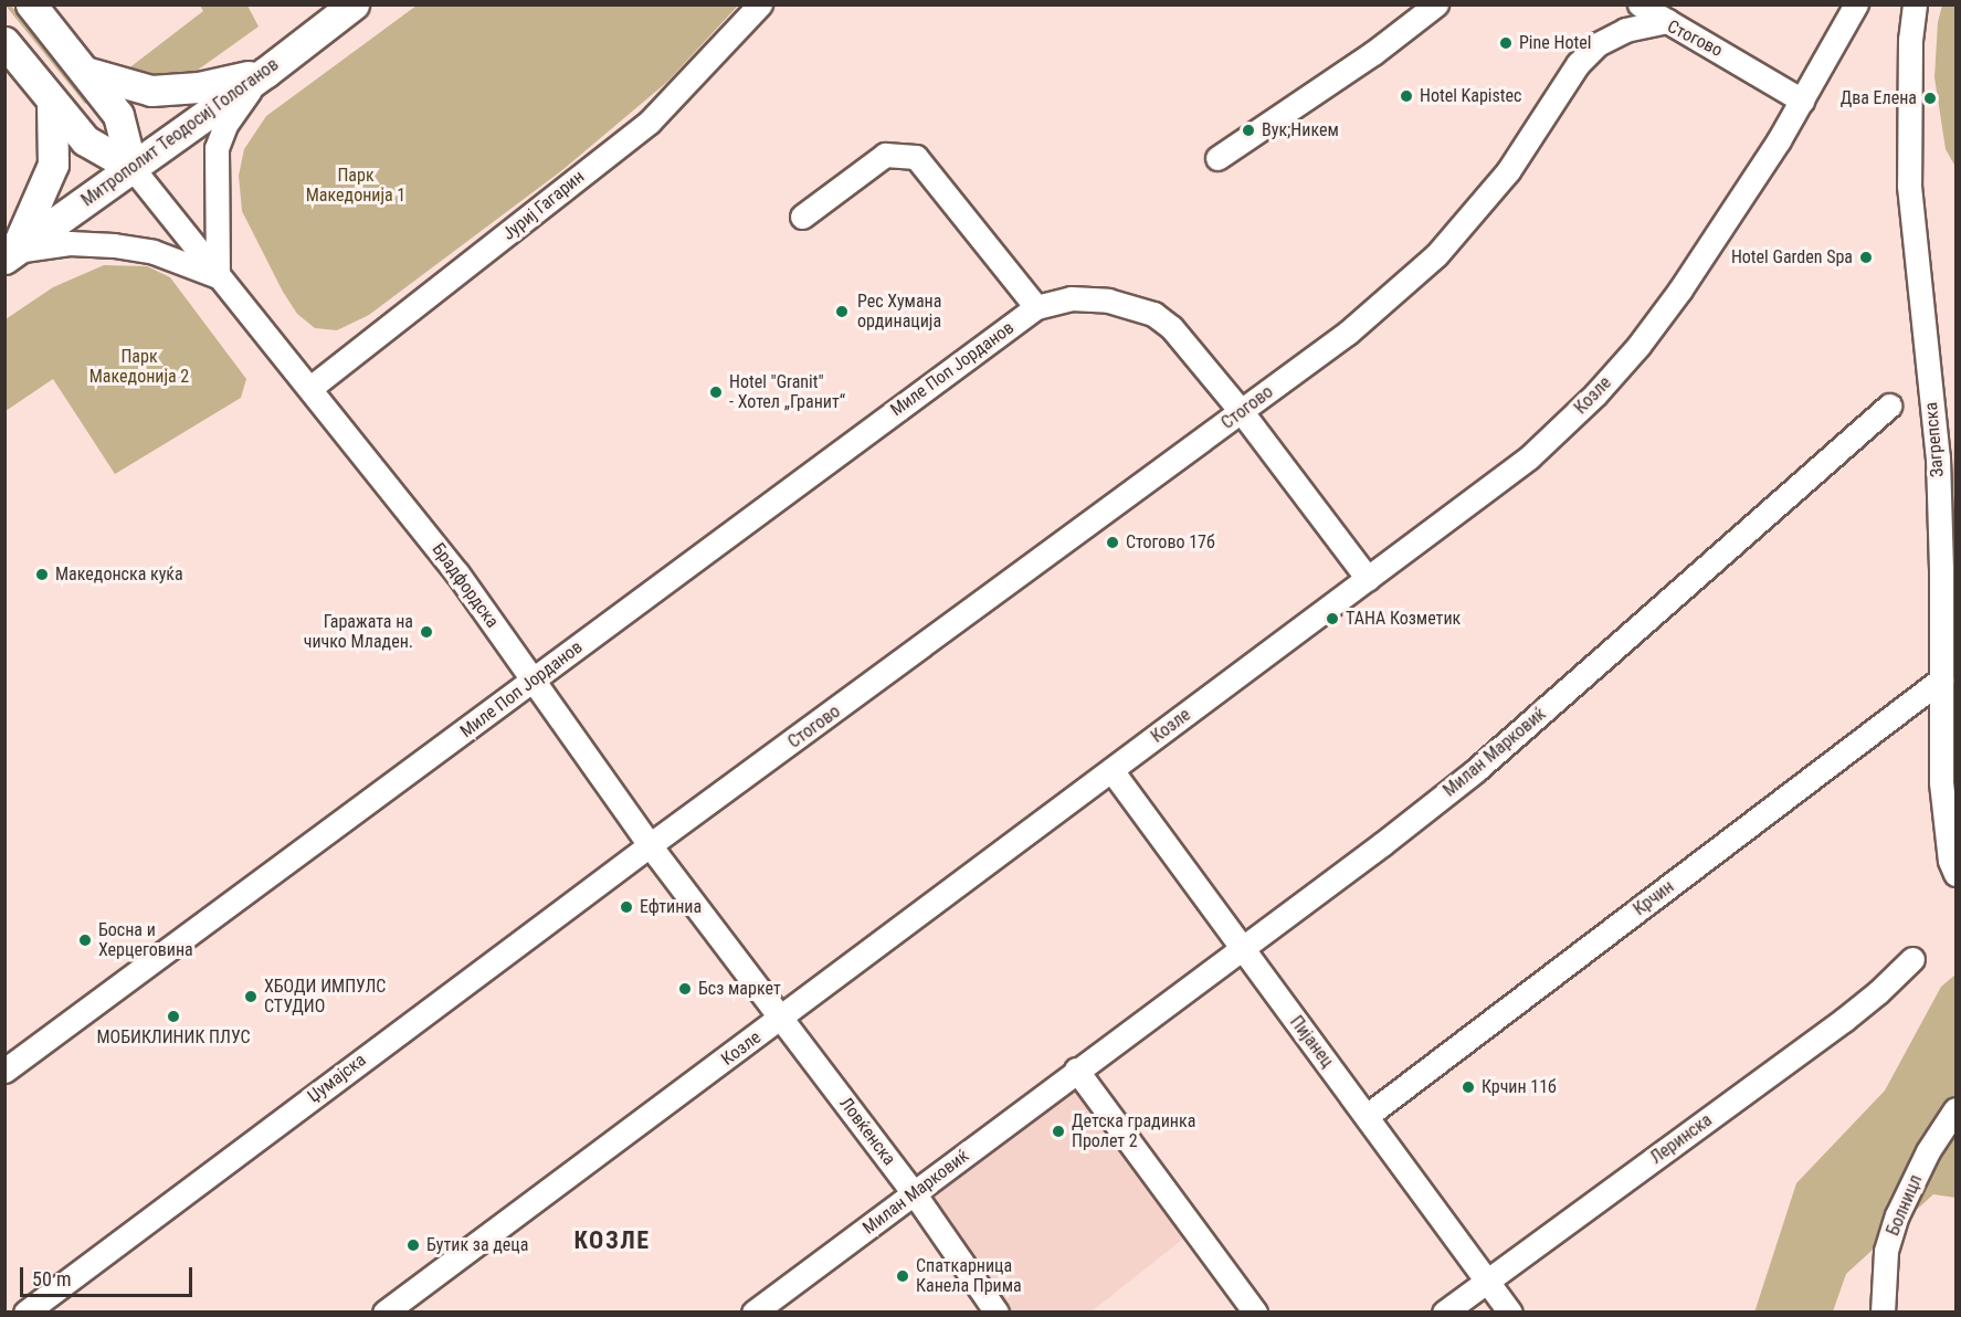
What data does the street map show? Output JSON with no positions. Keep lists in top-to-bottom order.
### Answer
{
  "streets": {
    "street": [
      "Стогово",
      "Митрополит Теодосиј Гологанов",
      "Јуриј Гагарин",
      "Миле Поп Јорданов",
      "Козле",
      "Загрепска",
      "Брадфордска",
      "Милан Марковиќ",
      "Крчин",
      "Пијанец",
      "Џумајска",
      "Ловќенска",
      "Леринска",
      "Болницл"
    ]
  },
  "crossings": [
    ["Стогово", "Миле Поп Јорданов"],
    ["Стогово", "Козле"],
    ["Стогово", "Брадфордска"],
    ["Стогово", "Џумајска"],
    ["Митрополит Теодосиј Гологанов", "Брадфордска"],
    ["Јуриј Гагарин", "Брадфордска"],
    ["Миле Поп Јорданов", "Козле"],
    ["Миле Поп Јорданов", "Брадфордска"],
    ["Козле", "Брадфордска"],
    ["Козле", "Пијанец"],
    ["Козле", "Ловќенска"],
    ["Загрепска", "Крчин"],
    ["Брадфордска", "Џумајска"],
    ["Брадфордска", "Ловќенска"],
    ["Милан Марковиќ", "Пијанец"],
    ["Милан Марковиќ", "Ловќенска"],
    ["Крчин", "Пијанец"],
    ["Пијанец", "Леринска"]
  ],
  "districts": ["КОЗЛЕ"],
  "parks": ["Парк Македонија 1", "Парк Македонија 2"],
  "places": [
    "Pine Hotel",
    "Hotel Kapistec",
    "Два Елена",
    "Вук;Никем",
    "Hotel Garden Spa",
    "Рес Хумана ординација",
    "Hotel \"Granit\" - Хотел „Гранит“",
    "Стогово 17б",
    "Македонска куќа",
    "ТАНА Козметик",
    "Гаражата на чичко Младен.",
    "Ефтиниа",
    "Босна и Херцеговина",
    "Бсз маркет",
    "ХБОДИ ИМПУЛС СТУДИО",
    "МОБИКЛИНИК ПЛУС",
    "Крчин 11б",
    "Детска градинка Пролет 2",
    "Бутик за деца",
    "Спаткарница Канела Прима"
  ],
  "scale_bar": "50 m"
}
